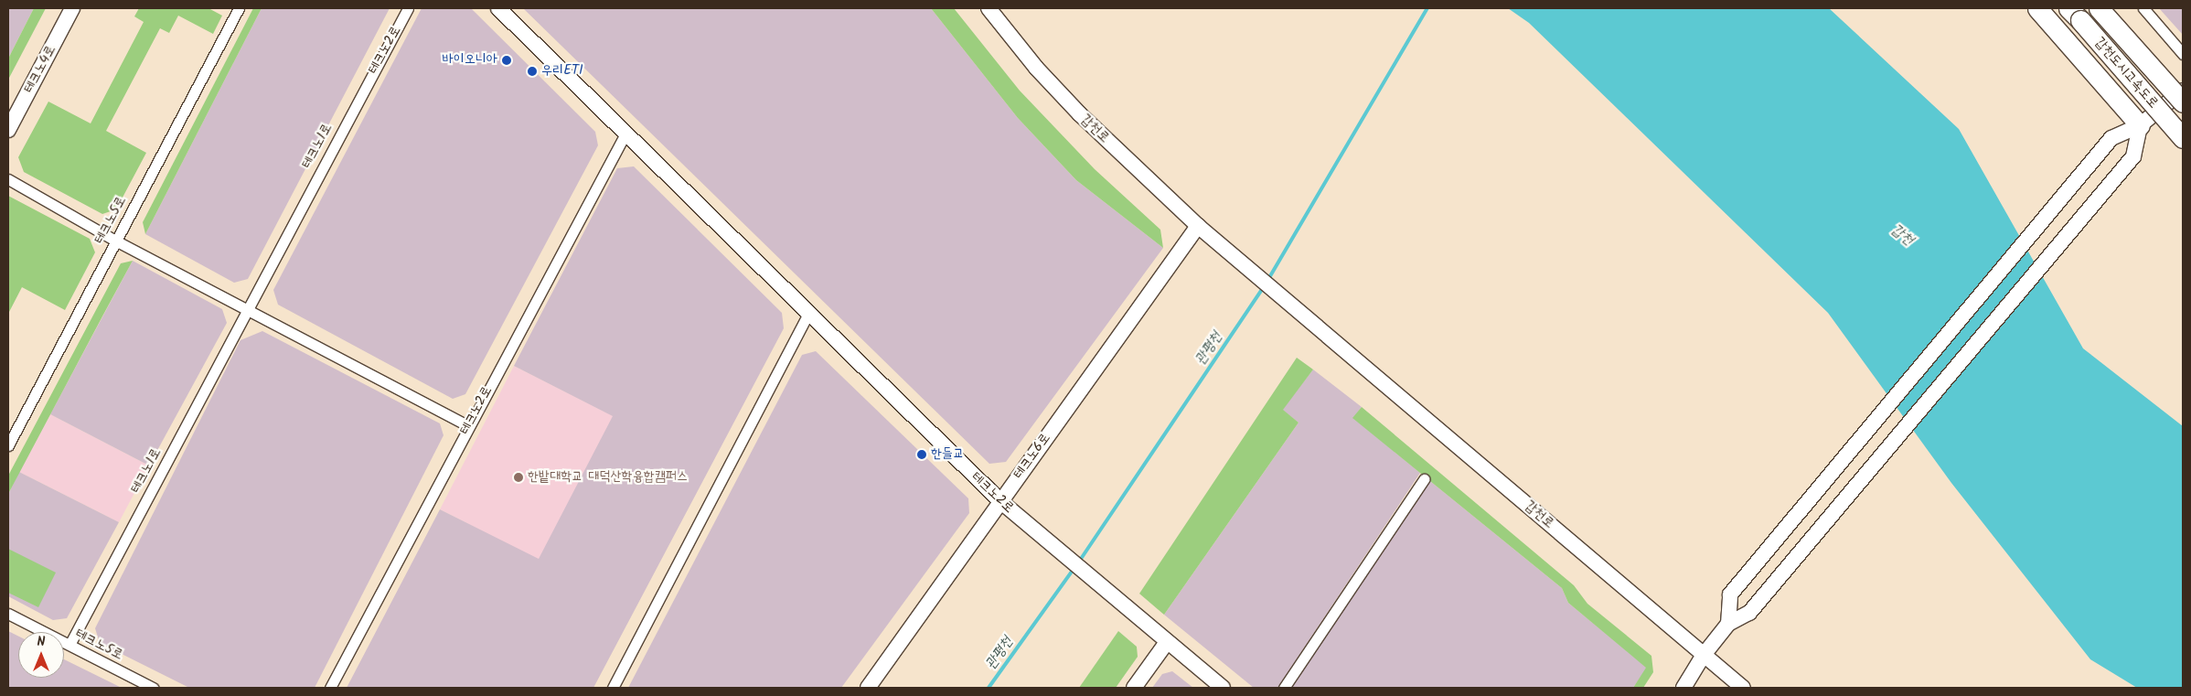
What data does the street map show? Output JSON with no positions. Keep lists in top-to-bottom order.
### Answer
{
  "streets": {
    "highway": ["갑천도시고속도로"],
    "main road": [
      "테크노2로",
      "테크노4로",
      "갑천로",
      "테크노6로"
    ],
    "street": ["테크노1로", "테크노5로"]
  },
  "crossings": [
    ["테크노2로", "테크노1로"],
    ["테크노2로", "테크노6로"],
    ["갑천로", "테크노6로"],
    ["테크노1로", "테크노5로"]
  ],
  "water": ["갑천", "관평천"],
  "places": [
    "바이오니아",
    "우리ETI",
    "한들교",
    "한밭대학교 대덕산학융합캠퍼스"
  ],
  "north": "top"
}
